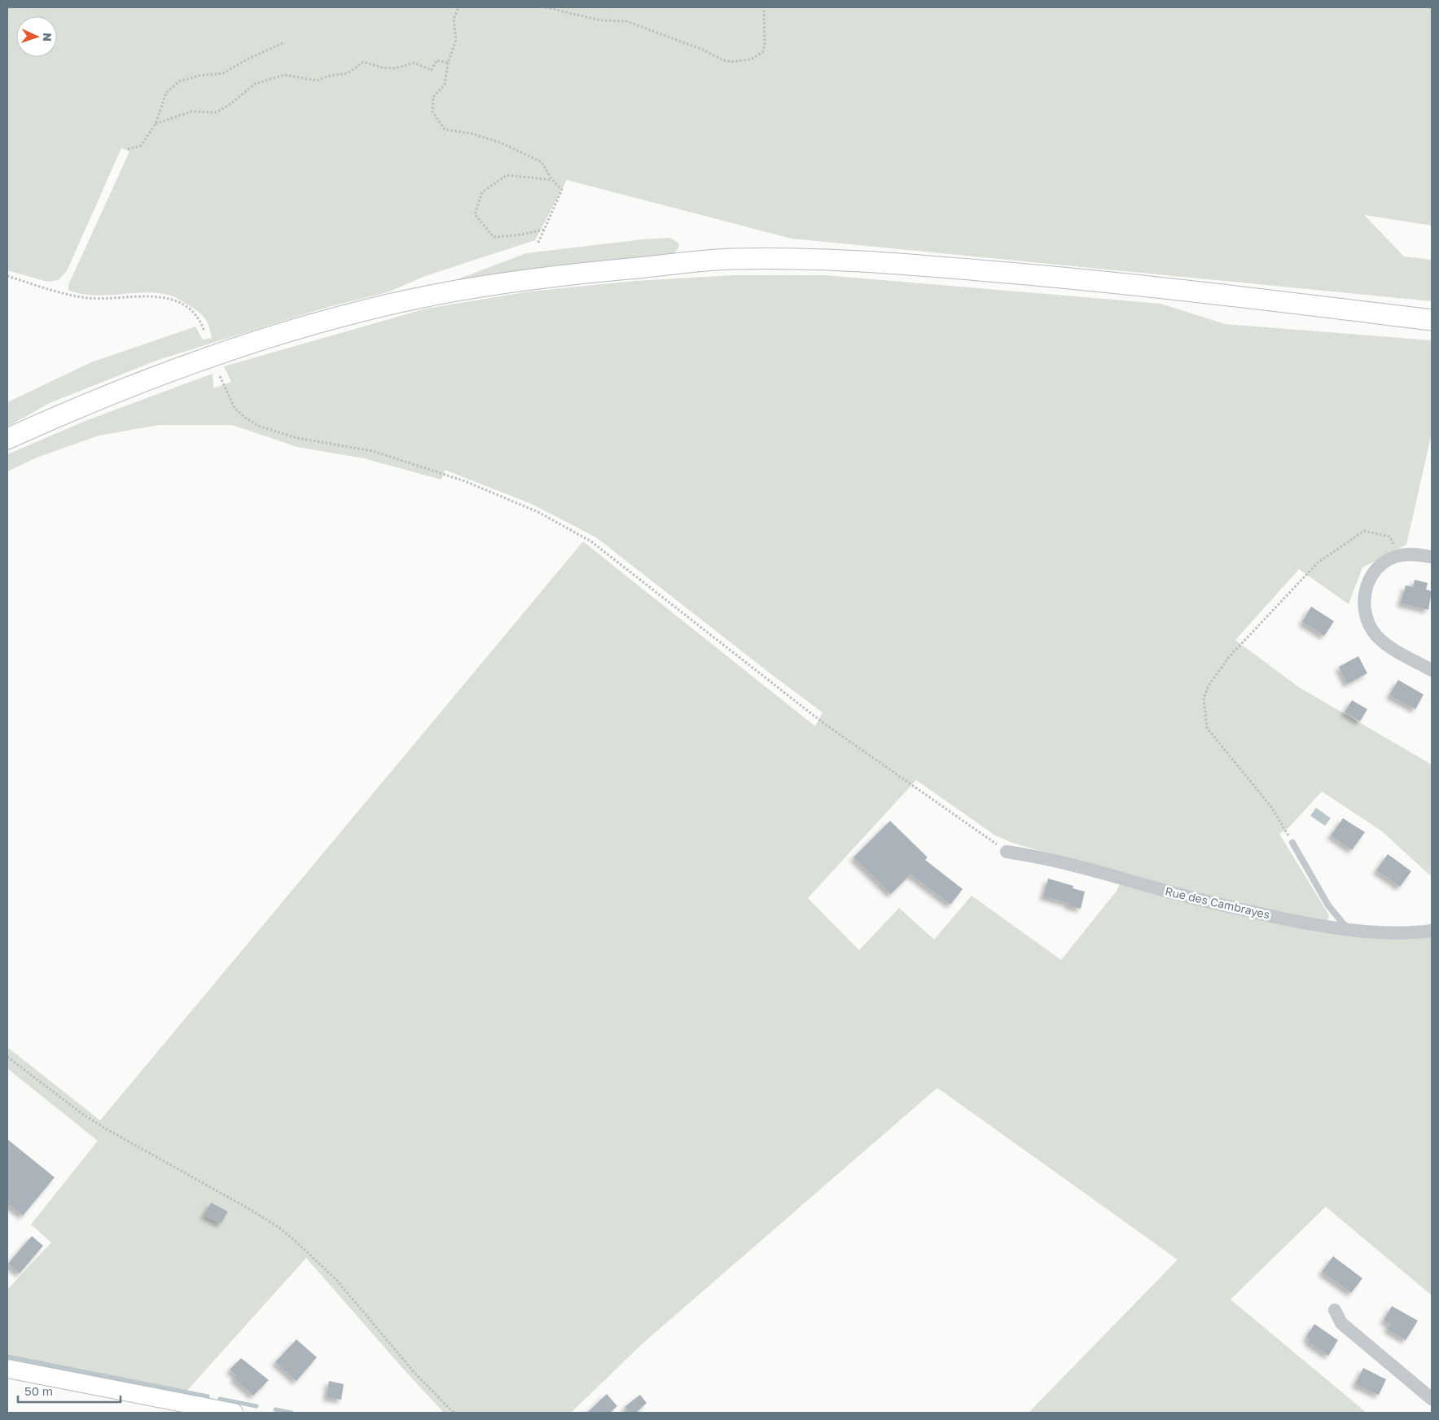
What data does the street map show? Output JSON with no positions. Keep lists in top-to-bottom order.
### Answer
{
  "streets": {
    "street": ["Rue des Cambrayes"]
  },
  "scale_bar": "50 m",
  "north": "right"
}
